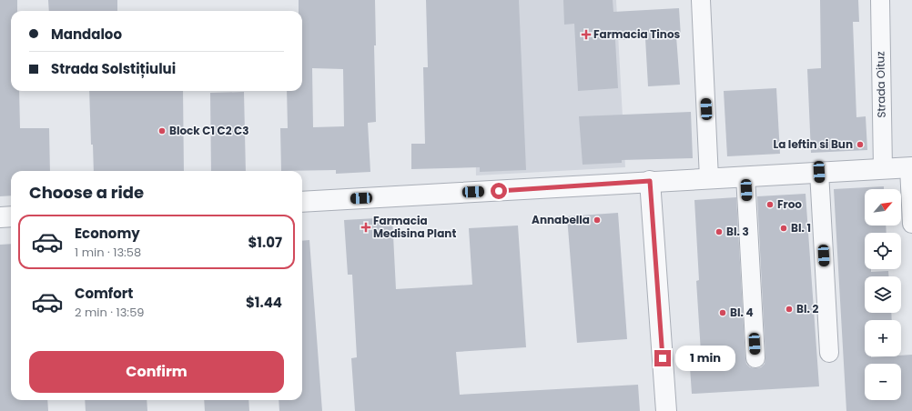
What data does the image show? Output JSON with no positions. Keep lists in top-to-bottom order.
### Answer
{
  "streets": {
    "street": ["Strada Oituz"]
  },
  "places": {
    "health": ["Farmacia Tinos", "Farmacia Medisina Plant"],
    "other": [
      "Block C1 C2 C3",
      "La Ieftin si Bun",
      "Froo",
      "Annabella",
      "Bl. 1",
      "Bl. 3",
      "Bl. 2",
      "Bl. 4"
    ]
  },
  "north": "top right",
  "page": {
    "banner": ["Mandaloo", "Strada Solstițiului"],
    "heading": "Choose a ride",
    "map_buttons": ["+", "−"],
    "list": [
      {
        "name": "Economy",
        "note": "1 min · 13:58",
        "value": "$1.07"
      },
      {
        "name": "Comfort",
        "note": "2 min · 13:59",
        "value": "$1.44"
      }
    ],
    "buttons": "Confirm",
    "bubble": "1 min"
  }
}
